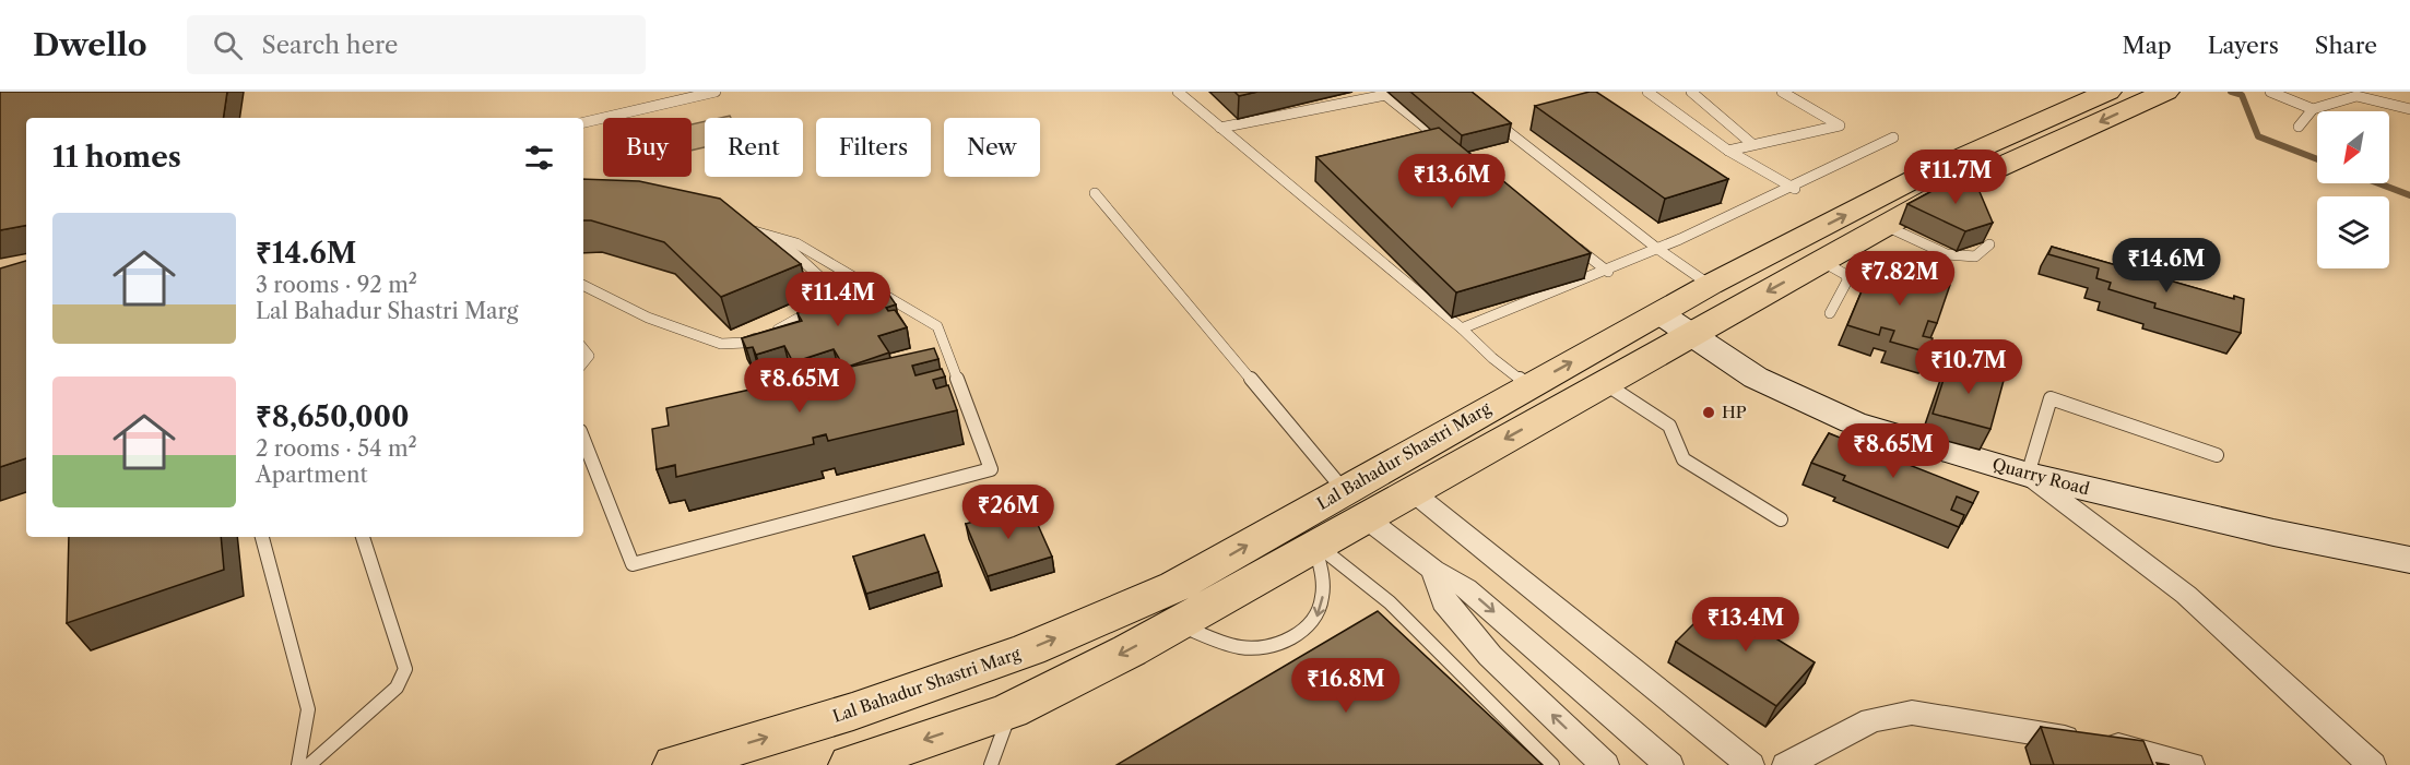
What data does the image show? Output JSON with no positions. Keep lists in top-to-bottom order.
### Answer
{
  "streets": {
    "main road": ["Lal Bahadur Shastri Marg", "Quarry Road"]
  },
  "crossings": [
    ["Lal Bahadur Shastri Marg", "Quarry Road"]
  ],
  "places": ["HP"],
  "north": "bottom left",
  "page": {
    "header": "Dwello",
    "search": "Search here",
    "nav": ["Map", "Layers", "Share"],
    "chip": [
      "Buy",
      "Rent",
      "Filters",
      "New"
    ],
    "heading": "11 homes",
    "price": [
      "₹11.7M",
      "₹13.6M",
      "₹14.6M",
      "₹7.82M",
      "₹11.4M",
      "₹10.7M",
      "₹8.65M",
      "₹8.65M",
      "₹26M",
      "₹13.4M",
      "₹16.8M"
    ],
    "list": [
      {
        "name": "₹14.6M",
        "note": "3 rooms · 92 m² · Lal Bahadur Shastri Marg"
      },
      {
        "name": "₹8,650,000",
        "note": "2 rooms · 54 m² · Apartment"
      }
    ]
  }
}
